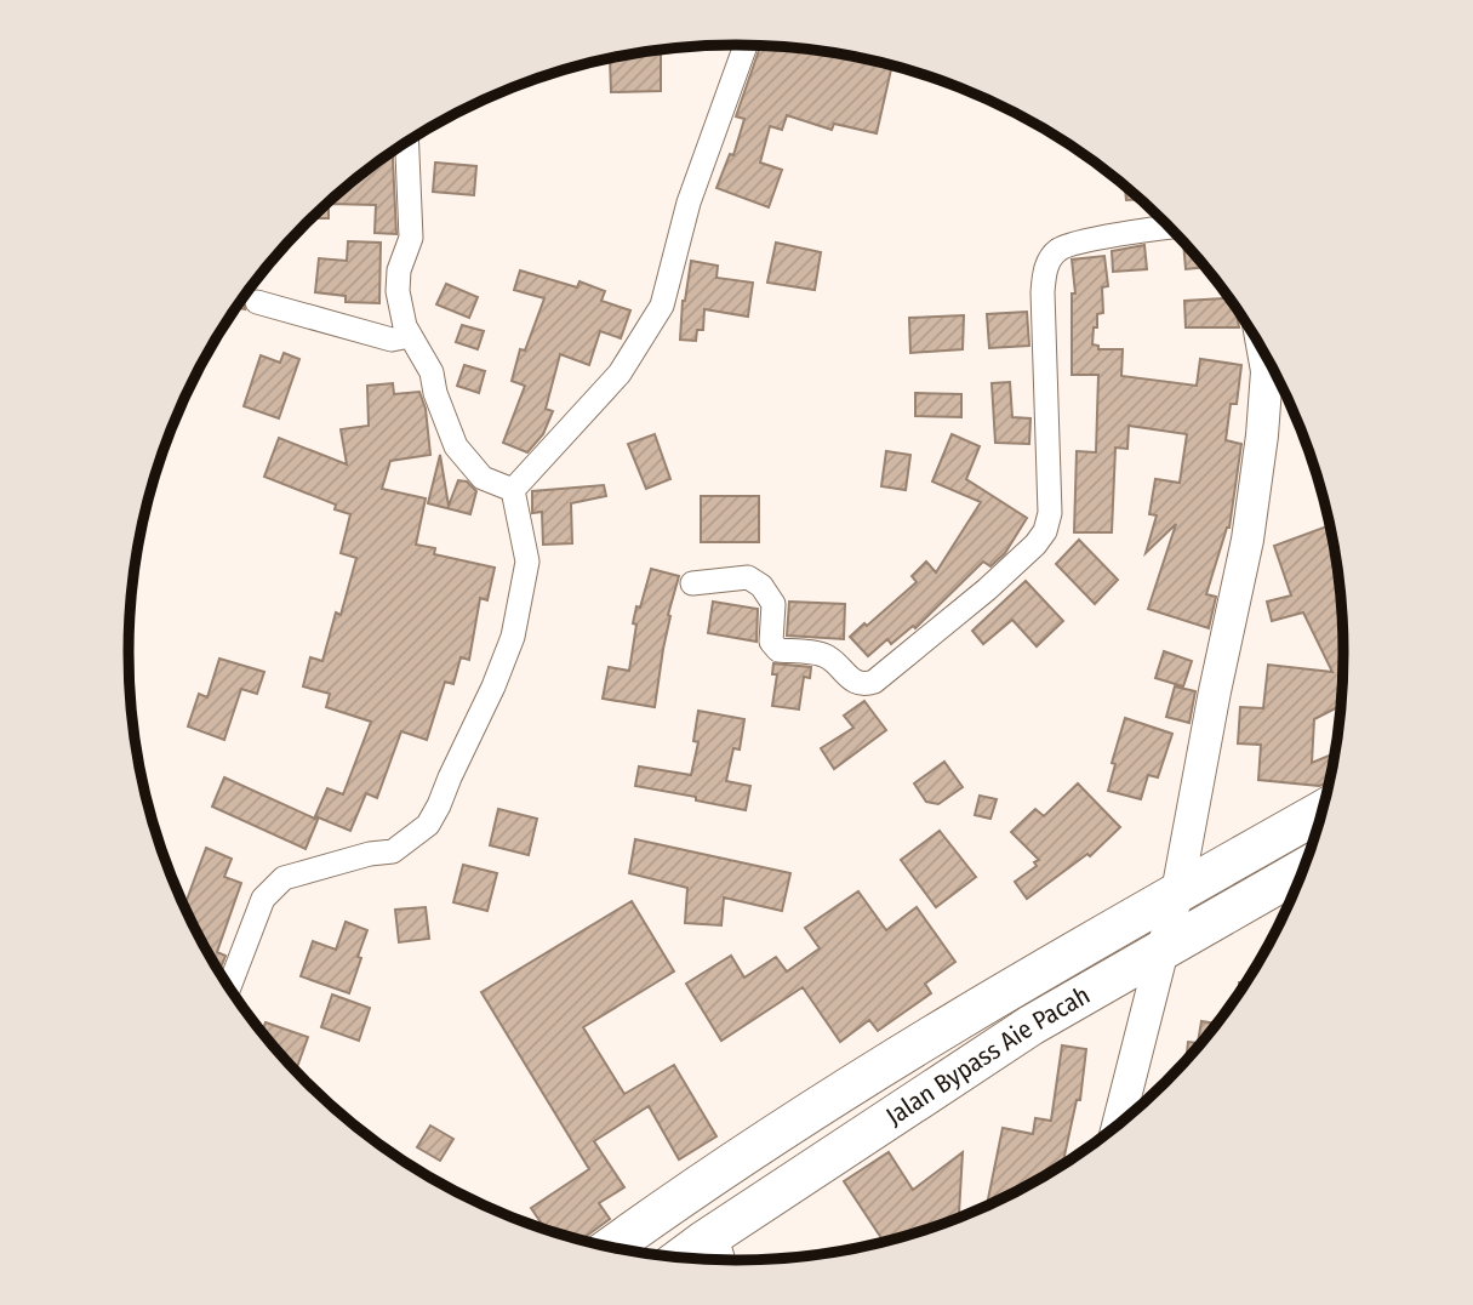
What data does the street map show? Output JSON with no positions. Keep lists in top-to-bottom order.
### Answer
{
  "streets": {
    "highway": ["Jalan Bypass Aie Pacah"]
  }
}
